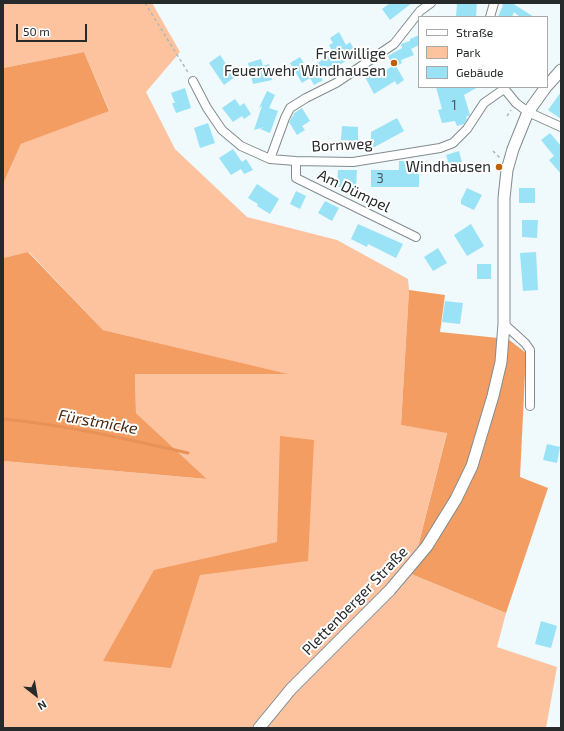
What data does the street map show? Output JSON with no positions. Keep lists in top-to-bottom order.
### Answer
{
  "streets": {
    "main road": ["Plettenberger Straße"],
    "street": ["Bornweg", "Am Dümpel"]
  },
  "crossings": [
    ["Bornweg", "Am Dümpel"]
  ],
  "water": ["Fürstmicke"],
  "places": ["Freiwillige Feuerwehr Windhausen", "Windhausen"],
  "house_numbers": ["1", "3"],
  "legend": ["Straße", "Park", "Gebäude"],
  "scale_bar": "50 m",
  "north": "bottom right"
}
